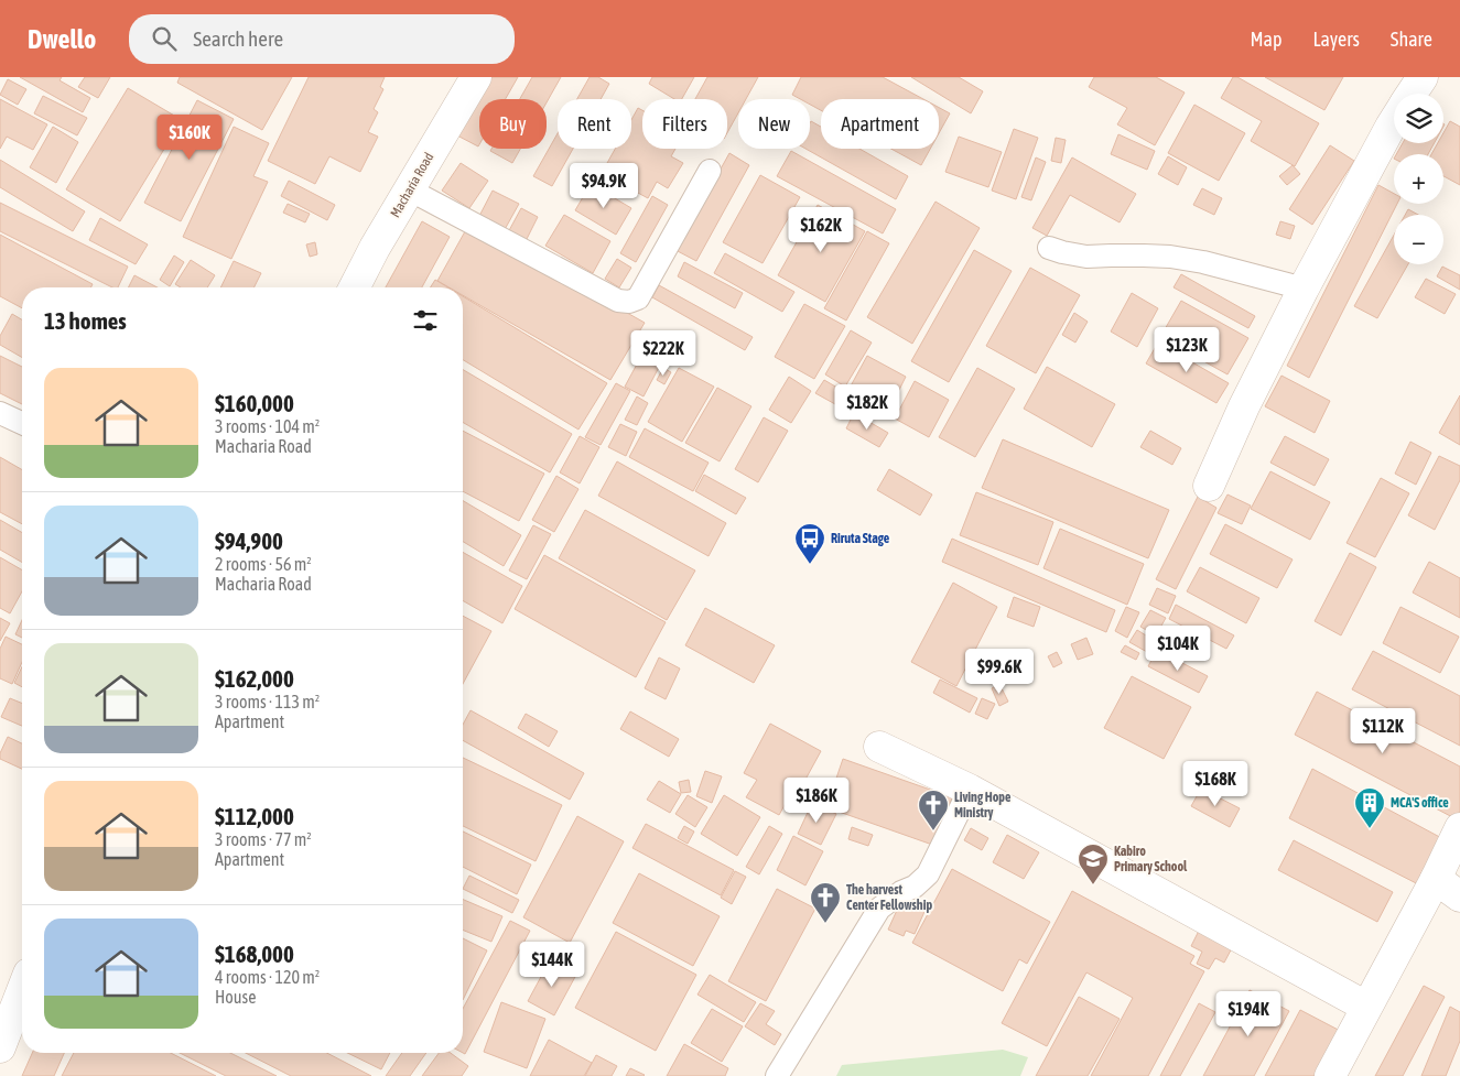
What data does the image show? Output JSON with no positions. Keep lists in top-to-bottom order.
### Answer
{
  "streets": {
    "street": ["Macharia Road"]
  },
  "places": {
    "bus stop": ["Riruta Stage"],
    "building": ["MCA'S office"],
    "church": ["Living Hope Ministry", "The harvest Center Fellowship"],
    "school or university": ["Kabiro Primary School"]
  },
  "page": {
    "header": "Dwello",
    "search": "Search here",
    "nav": ["Map", "Layers", "Share"],
    "map_buttons": ["+", "−"],
    "chip": [
      "Buy",
      "Rent",
      "Filters",
      "New",
      "Apartment"
    ],
    "price": [
      "$160K",
      "$94.9K",
      "$162K",
      "$123K",
      "$222K",
      "$182K",
      "$104K",
      "$99.6K",
      "$112K",
      "$168K",
      "$186K",
      "$144K",
      "$194K"
    ],
    "heading": "13 homes",
    "list": [
      {
        "name": "$160,000",
        "note": "3 rooms · 104 m² · Macharia Road"
      },
      {
        "name": "$94,900",
        "note": "2 rooms · 56 m² · Macharia Road"
      },
      {
        "name": "$162,000",
        "note": "3 rooms · 113 m² · Apartment"
      },
      {
        "name": "$112,000",
        "note": "3 rooms · 77 m² · Apartment"
      },
      {
        "name": "$168,000",
        "note": "4 rooms · 120 m² · House"
      }
    ]
  }
}
